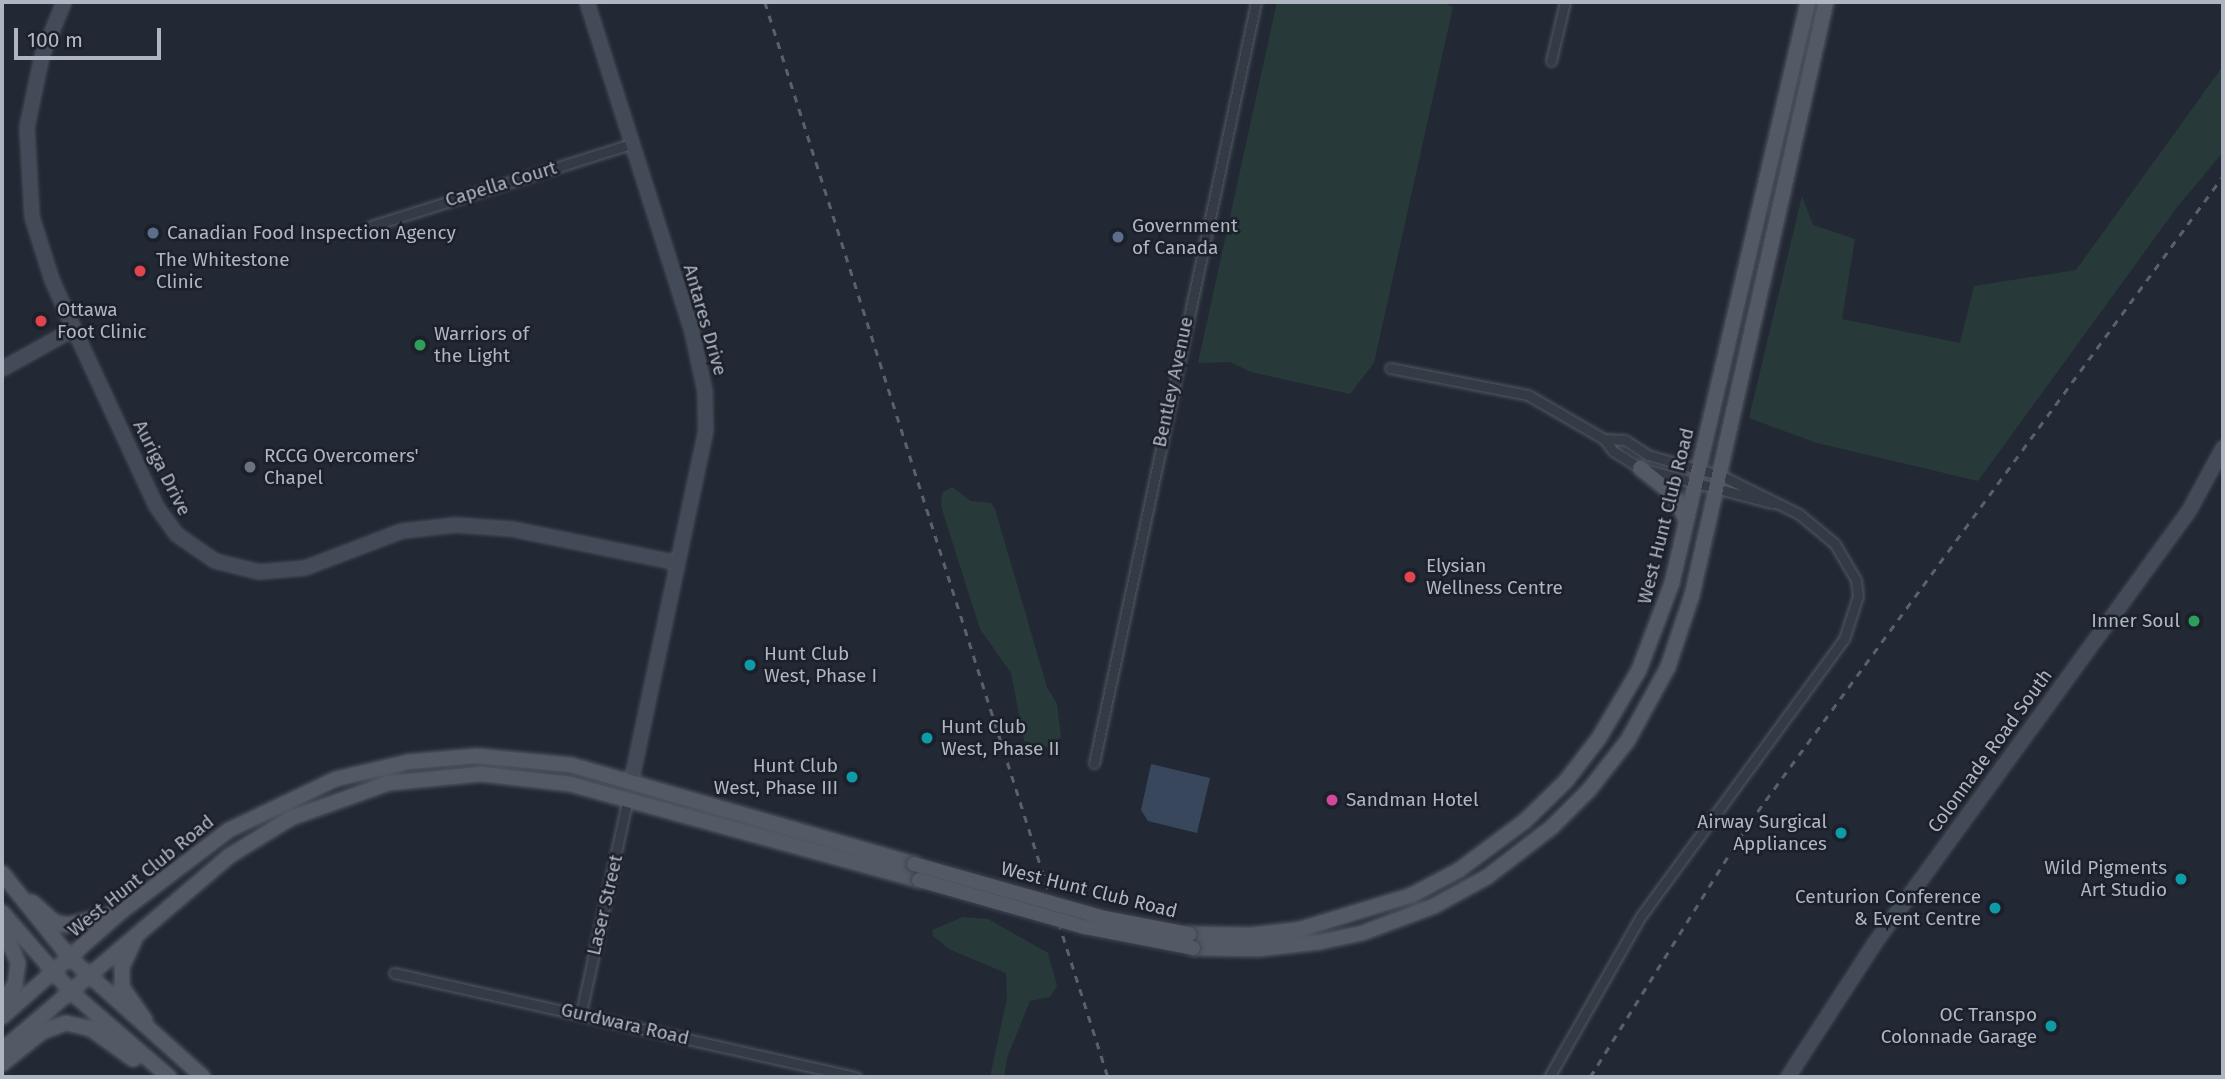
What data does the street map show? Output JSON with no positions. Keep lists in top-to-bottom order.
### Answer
{
  "streets": {
    "main road": ["West Hunt Club Road"],
    "street": [
      "Capella Court",
      "Antares Drive",
      "Bentley Avenue",
      "Auriga Drive",
      "Colonnade Road South",
      "Laser Street",
      "Gurdwara Road"
    ]
  },
  "crossings": [
    ["Capella Court", "Antares Drive"],
    ["Antares Drive", "Auriga Drive"],
    ["Antares Drive", "West Hunt Club Road"],
    ["West Hunt Club Road", "Laser Street"],
    ["Laser Street", "Gurdwara Road"]
  ],
  "places": [
    "Canadian Food Inspection Agency",
    "Government of Canada",
    "The Whitestone Clinic",
    "Ottawa Foot Clinic",
    "Warriors of the Light",
    "RCCG Overcomers' Chapel",
    "Elysian Wellness Centre",
    "Inner Soul",
    "Hunt Club West, Phase I",
    "Hunt Club West, Phase II",
    "Hunt Club West, Phase III",
    "Sandman Hotel",
    "Airway Surgical Appliances",
    "Wild Pigments Art Studio",
    "Centurion Conference & Event Centre",
    "OC Transpo Colonnade Garage"
  ],
  "scale_bar": "100 m"
}
